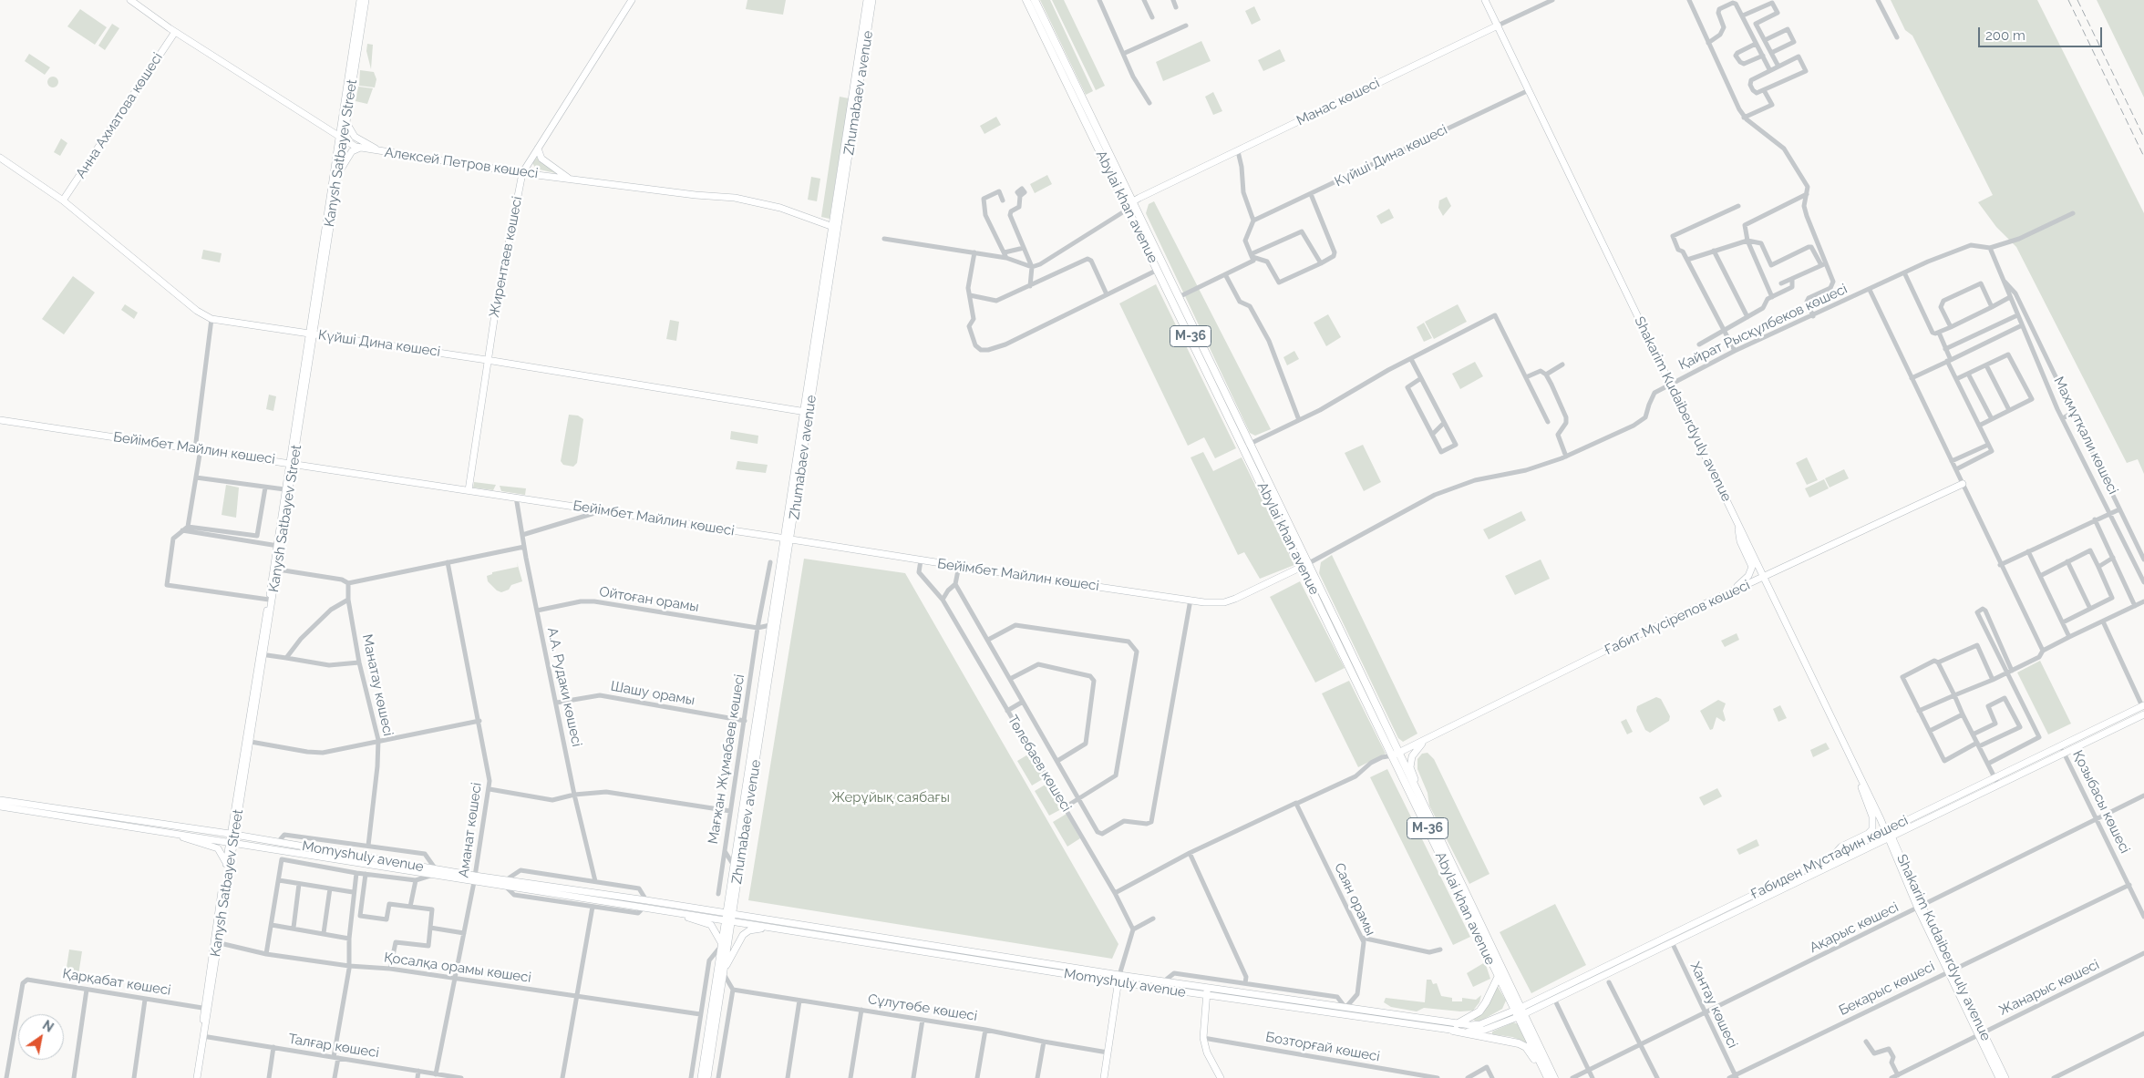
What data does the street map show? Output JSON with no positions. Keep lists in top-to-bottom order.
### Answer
{
  "streets": {
    "main road": [
      "Zhumabaev avenue",
      "Манас көшесі",
      "Анна Ахматова көшесі",
      "Kanysh Satbayev Street",
      "Күйші Дина көшесі",
      "Алексей Петров көшесі",
      "Abylai khan avenue",
      "Жирентаев көшесі",
      "M-36",
      "Shakarim Kudaiberdyuly avenue",
      "Бейімбет Майлин көшесі",
      "Ғабит Мүсірепов көшесі",
      "Momyshuly avenue",
      "Ғабиден Мұстафин көшесі"
    ],
    "street": [
      "Қайрат Рысқұлбеков көшесі",
      "Махмұтқали көшесі",
      "Ойтоған орамы",
      "Манатау көшесі",
      "А.А. Рудаки көшесі",
      "Шашу орамы",
      "Мағжан Жұмабаев көшесі",
      "Төлебаев көшесі",
      "Қозыбасы көшесі",
      "Аманат көшесі",
      "Саян орамы",
      "Ақарыс көшесі",
      "Қосалқа орамы көшесі",
      "Қарқабат көшесі",
      "Жанарыс көшесі",
      "Бекарыс көшесі",
      "Хантау көшесі",
      "Сұлутөбе көшесі",
      "Талғар көшесі",
      "Бозторғай көшесі"
    ]
  },
  "crossings": [
    ["Zhumabaev avenue", "Күйші Дина көшесі"],
    ["Zhumabaev avenue", "Алексей Петров көшесі"],
    ["Zhumabaev avenue", "Бейімбет Майлин көшесі"],
    ["Zhumabaev avenue", "Momyshuly avenue"],
    ["Zhumabaev avenue", "Қосалқа орамы көшесі"],
    ["Манас көшесі", "Abylai khan avenue"],
    ["Манас көшесі", "Shakarim Kudaiberdyuly avenue"],
    ["Анна Ахматова көшесі", "Күйші Дина көшесі"],
    ["Анна Ахматова көшесі", "Алексей Петров көшесі"],
    ["Kanysh Satbayev Street", "Күйші Дина көшесі"],
    ["Kanysh Satbayev Street", "Алексей Петров көшесі"],
    ["Kanysh Satbayev Street", "Бейімбет Майлин көшесі"],
    ["Kanysh Satbayev Street", "Momyshuly avenue"],
    ["Kanysh Satbayev Street", "Қосалқа орамы көшесі"],
    ["Kanysh Satbayev Street", "Қарқабат көшесі"],
    ["Kanysh Satbayev Street", "Талғар көшесі"],
    ["Күйші Дина көшесі", "Жирентаев көшесі"],
    ["Күйші Дина көшесі", "Shakarim Kudaiberdyuly avenue"],
    ["Алексей Петров көшесі", "Жирентаев көшесі"],
    ["Abylai khan avenue", "Қайрат Рысқұлбеков көшесі"],
    ["Abylai khan avenue", "Бейімбет Майлин көшесі"],
    ["Abylai khan avenue", "Ғабит Мүсірепов көшесі"],
    ["Abylai khan avenue", "Momyshuly avenue"],
    ["Abylai khan avenue", "Ғабиден Мұстафин көшесі"],
    ["Жирентаев көшесі", "Бейімбет Майлин көшесі"],
    ["Қайрат Рысқұлбеков көшесі", "Shakarim Kudaiberdyuly avenue"],
    ["Қайрат Рысқұлбеков көшесі", "Бейімбет Майлин көшесі"],
    ["Shakarim Kudaiberdyuly avenue", "Ғабит Мүсірепов көшесі"],
    ["Shakarim Kudaiberdyuly avenue", "Ғабиден Мұстафин көшесі"],
    ["Shakarim Kudaiberdyuly avenue", "Ақарыс көшесі"],
    ["Shakarim Kudaiberdyuly avenue", "Жанарыс көшесі"],
    ["Shakarim Kudaiberdyuly avenue", "Бекарыс көшесі"],
    ["Бейімбет Майлин көшесі", "А.А. Рудаки көшесі"],
    ["Бейімбет Майлин көшесі", "Төлебаев көшесі"],
    ["Ойтоған орамы", "А.А. Рудаки көшесі"],
    ["Ойтоған орамы", "Мағжан Жұмабаев көшесі"],
    ["А.А. Рудаки көшесі", "Шашу орамы"],
    ["Шашу орамы", "Мағжан Жұмабаев көшесі"],
    ["Қозыбасы көшесі", "Ғабиден Мұстафин көшесі"],
    ["Қозыбасы көшесі", "Ақарыс көшесі"],
    ["Қозыбасы көшесі", "Бекарыс көшесі"],
    ["Аманат көшесі", "Momyshuly avenue"],
    ["Аманат көшесі", "Қосалқа орамы көшесі"],
    ["Аманат көшесі", "Талғар көшесі"],
    ["Momyshuly avenue", "Ғабиден Мұстафин көшесі"],
    ["Momyshuly avenue", "Саян орамы"],
    ["Ғабиден Мұстафин көшесі", "Хантау көшесі"],
    ["Ақарыс көшесі", "Хантау көшесі"],
    ["Бекарыс көшесі", "Хантау көшесі"]
  ],
  "parks": ["Жерұйық саябағы"],
  "scale_bar": "200 m",
  "north": "top right"
}
